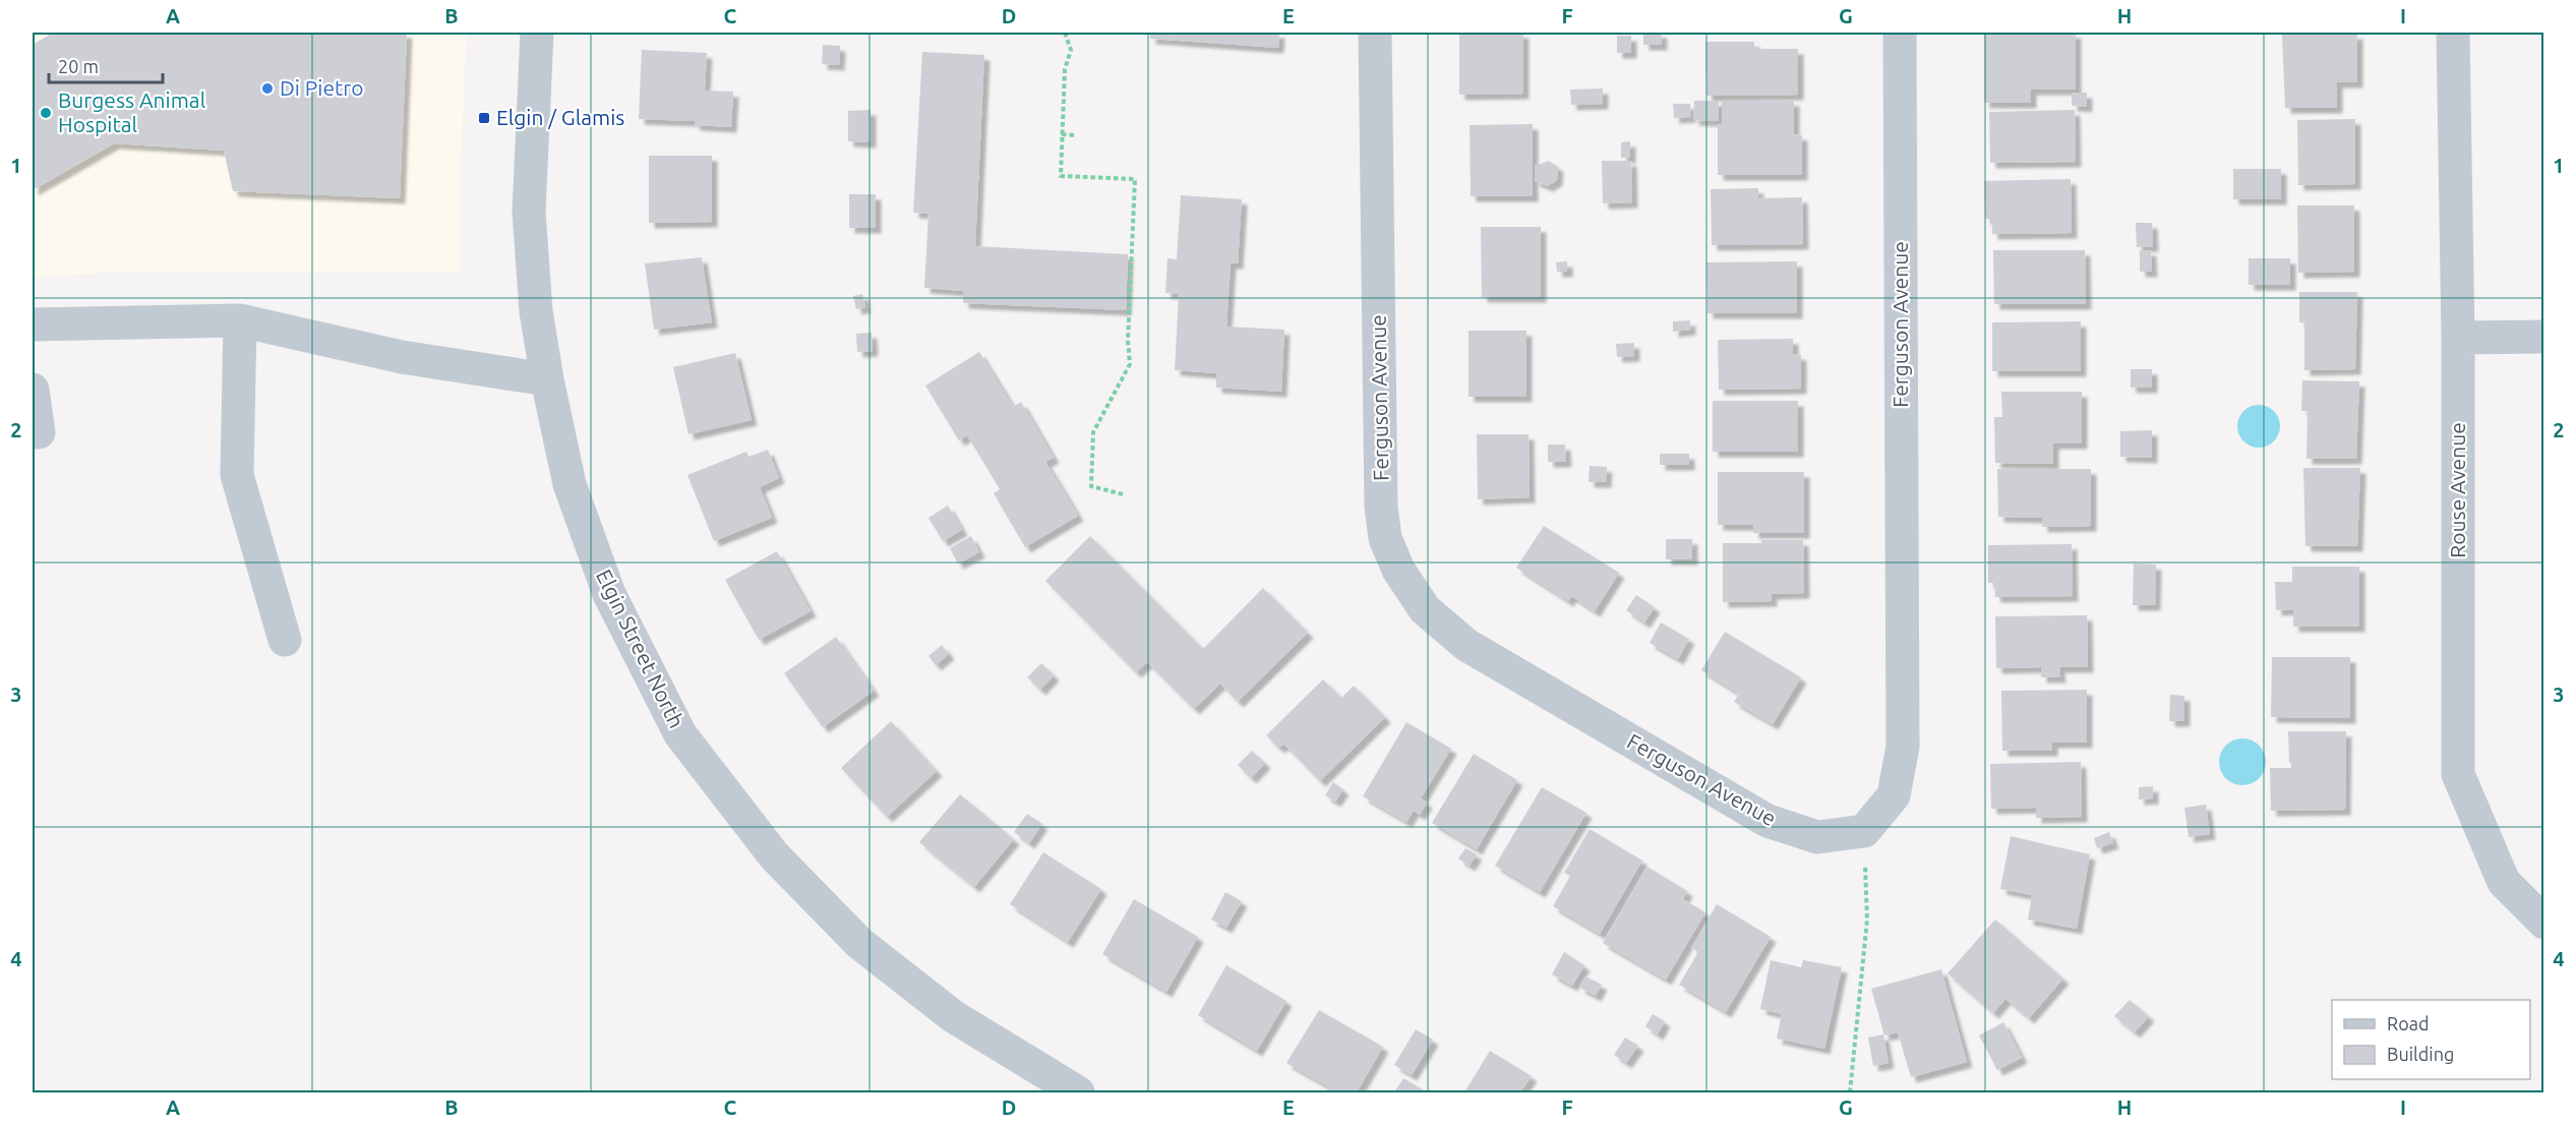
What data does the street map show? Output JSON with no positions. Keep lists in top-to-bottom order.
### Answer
{
  "streets": {
    "street": ["Ferguson Avenue", "Rouse Avenue", "Elgin Street North"]
  },
  "places": {
    "other": ["Di Pietro", "Burgess Animal Hospital"],
    "transit": ["Elgin / Glamis"]
  },
  "legend": ["Road", "Building"],
  "scale_bar": "20 m",
  "grid": {
    "columns": [
      "A",
      "B",
      "C",
      "D",
      "E",
      "F",
      "G",
      "H",
      "I"
    ],
    "rows": [
      "1",
      "2",
      "3",
      "4"
    ]
  }
}
